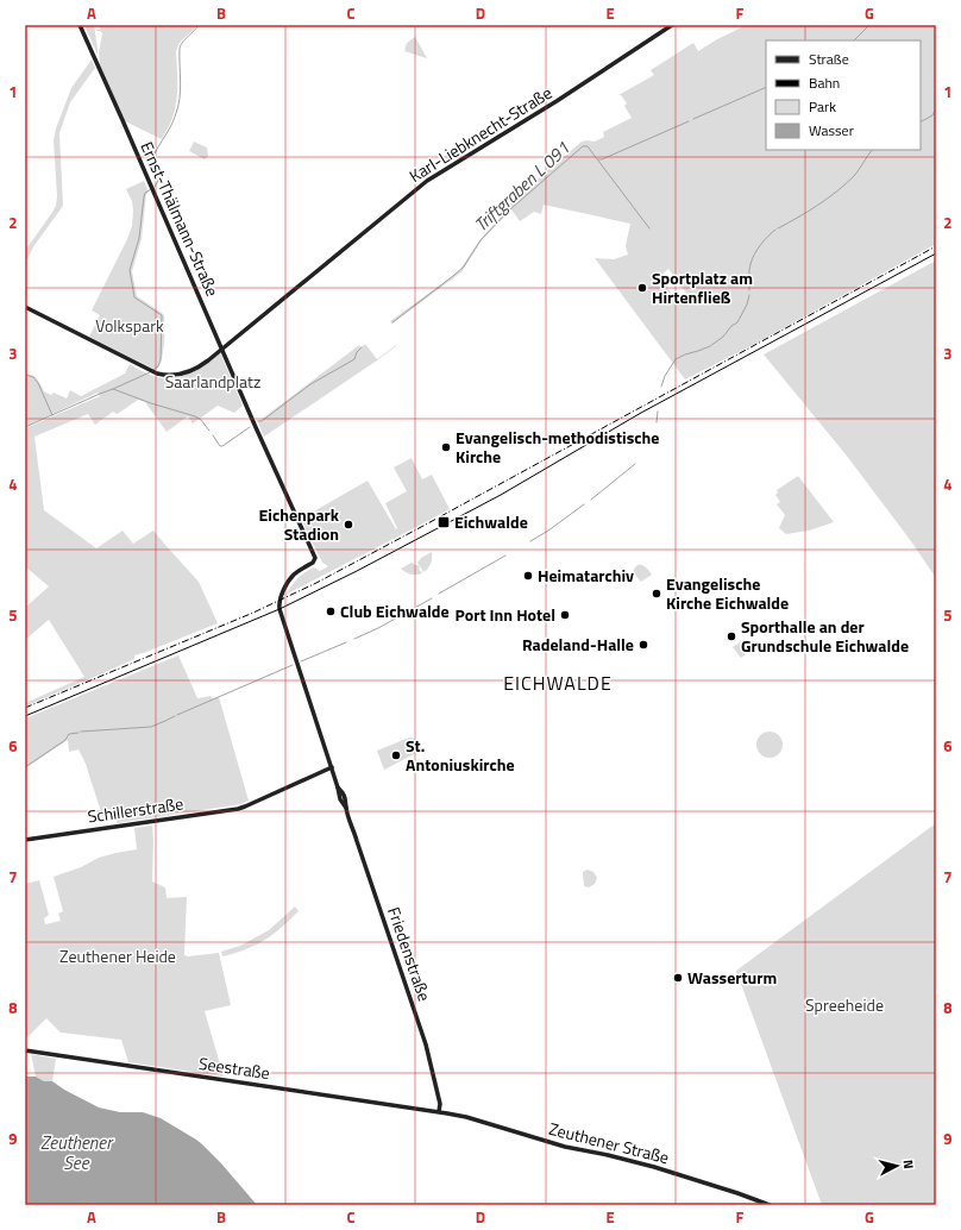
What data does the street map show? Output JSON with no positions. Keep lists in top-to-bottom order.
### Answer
{
  "streets": {
    "street": [
      "Karl-Liebknecht-Straße",
      "Ernst-Thälmann-Straße",
      "Schillerstraße",
      "Friedenstraße",
      "Seestraße",
      "Zeuthener Straße"
    ]
  },
  "crossings": [
    ["Karl-Liebknecht-Straße", "Ernst-Thälmann-Straße"],
    ["Ernst-Thälmann-Straße", "Friedenstraße"],
    ["Schillerstraße", "Friedenstraße"],
    ["Friedenstraße", "Seestraße"],
    ["Friedenstraße", "Zeuthener Straße"],
    ["Seestraße", "Zeuthener Straße"]
  ],
  "districts": ["EICHWALDE"],
  "water": ["Triftgraben L 091", "Zeuthener See"],
  "parks": [
    "Volkspark",
    "Saarlandplatz",
    "Zeuthener Heide",
    "Spreeheide"
  ],
  "places": {
    "other": [
      "Sportplatz am Hirtenfließ",
      "Evangelisch-methodistische Kirche",
      "Eichenpark Stadion",
      "Heimatarchiv",
      "Evangelische Kirche Eichwalde",
      "Club Eichwalde",
      "Port Inn Hotel",
      "Sporthalle an der Grundschule Eichwalde",
      "Radeland-Halle",
      "St. Antoniuskirche",
      "Wasserturm"
    ],
    "transit": ["Eichwalde"]
  },
  "legend": [
    "Straße",
    "Bahn",
    "Park",
    "Wasser"
  ],
  "north": "right",
  "grid": {
    "columns": [
      "A",
      "B",
      "C",
      "D",
      "E",
      "F",
      "G"
    ],
    "rows": [
      "1",
      "2",
      "3",
      "4",
      "5",
      "6",
      "7",
      "8",
      "9"
    ]
  }
}
